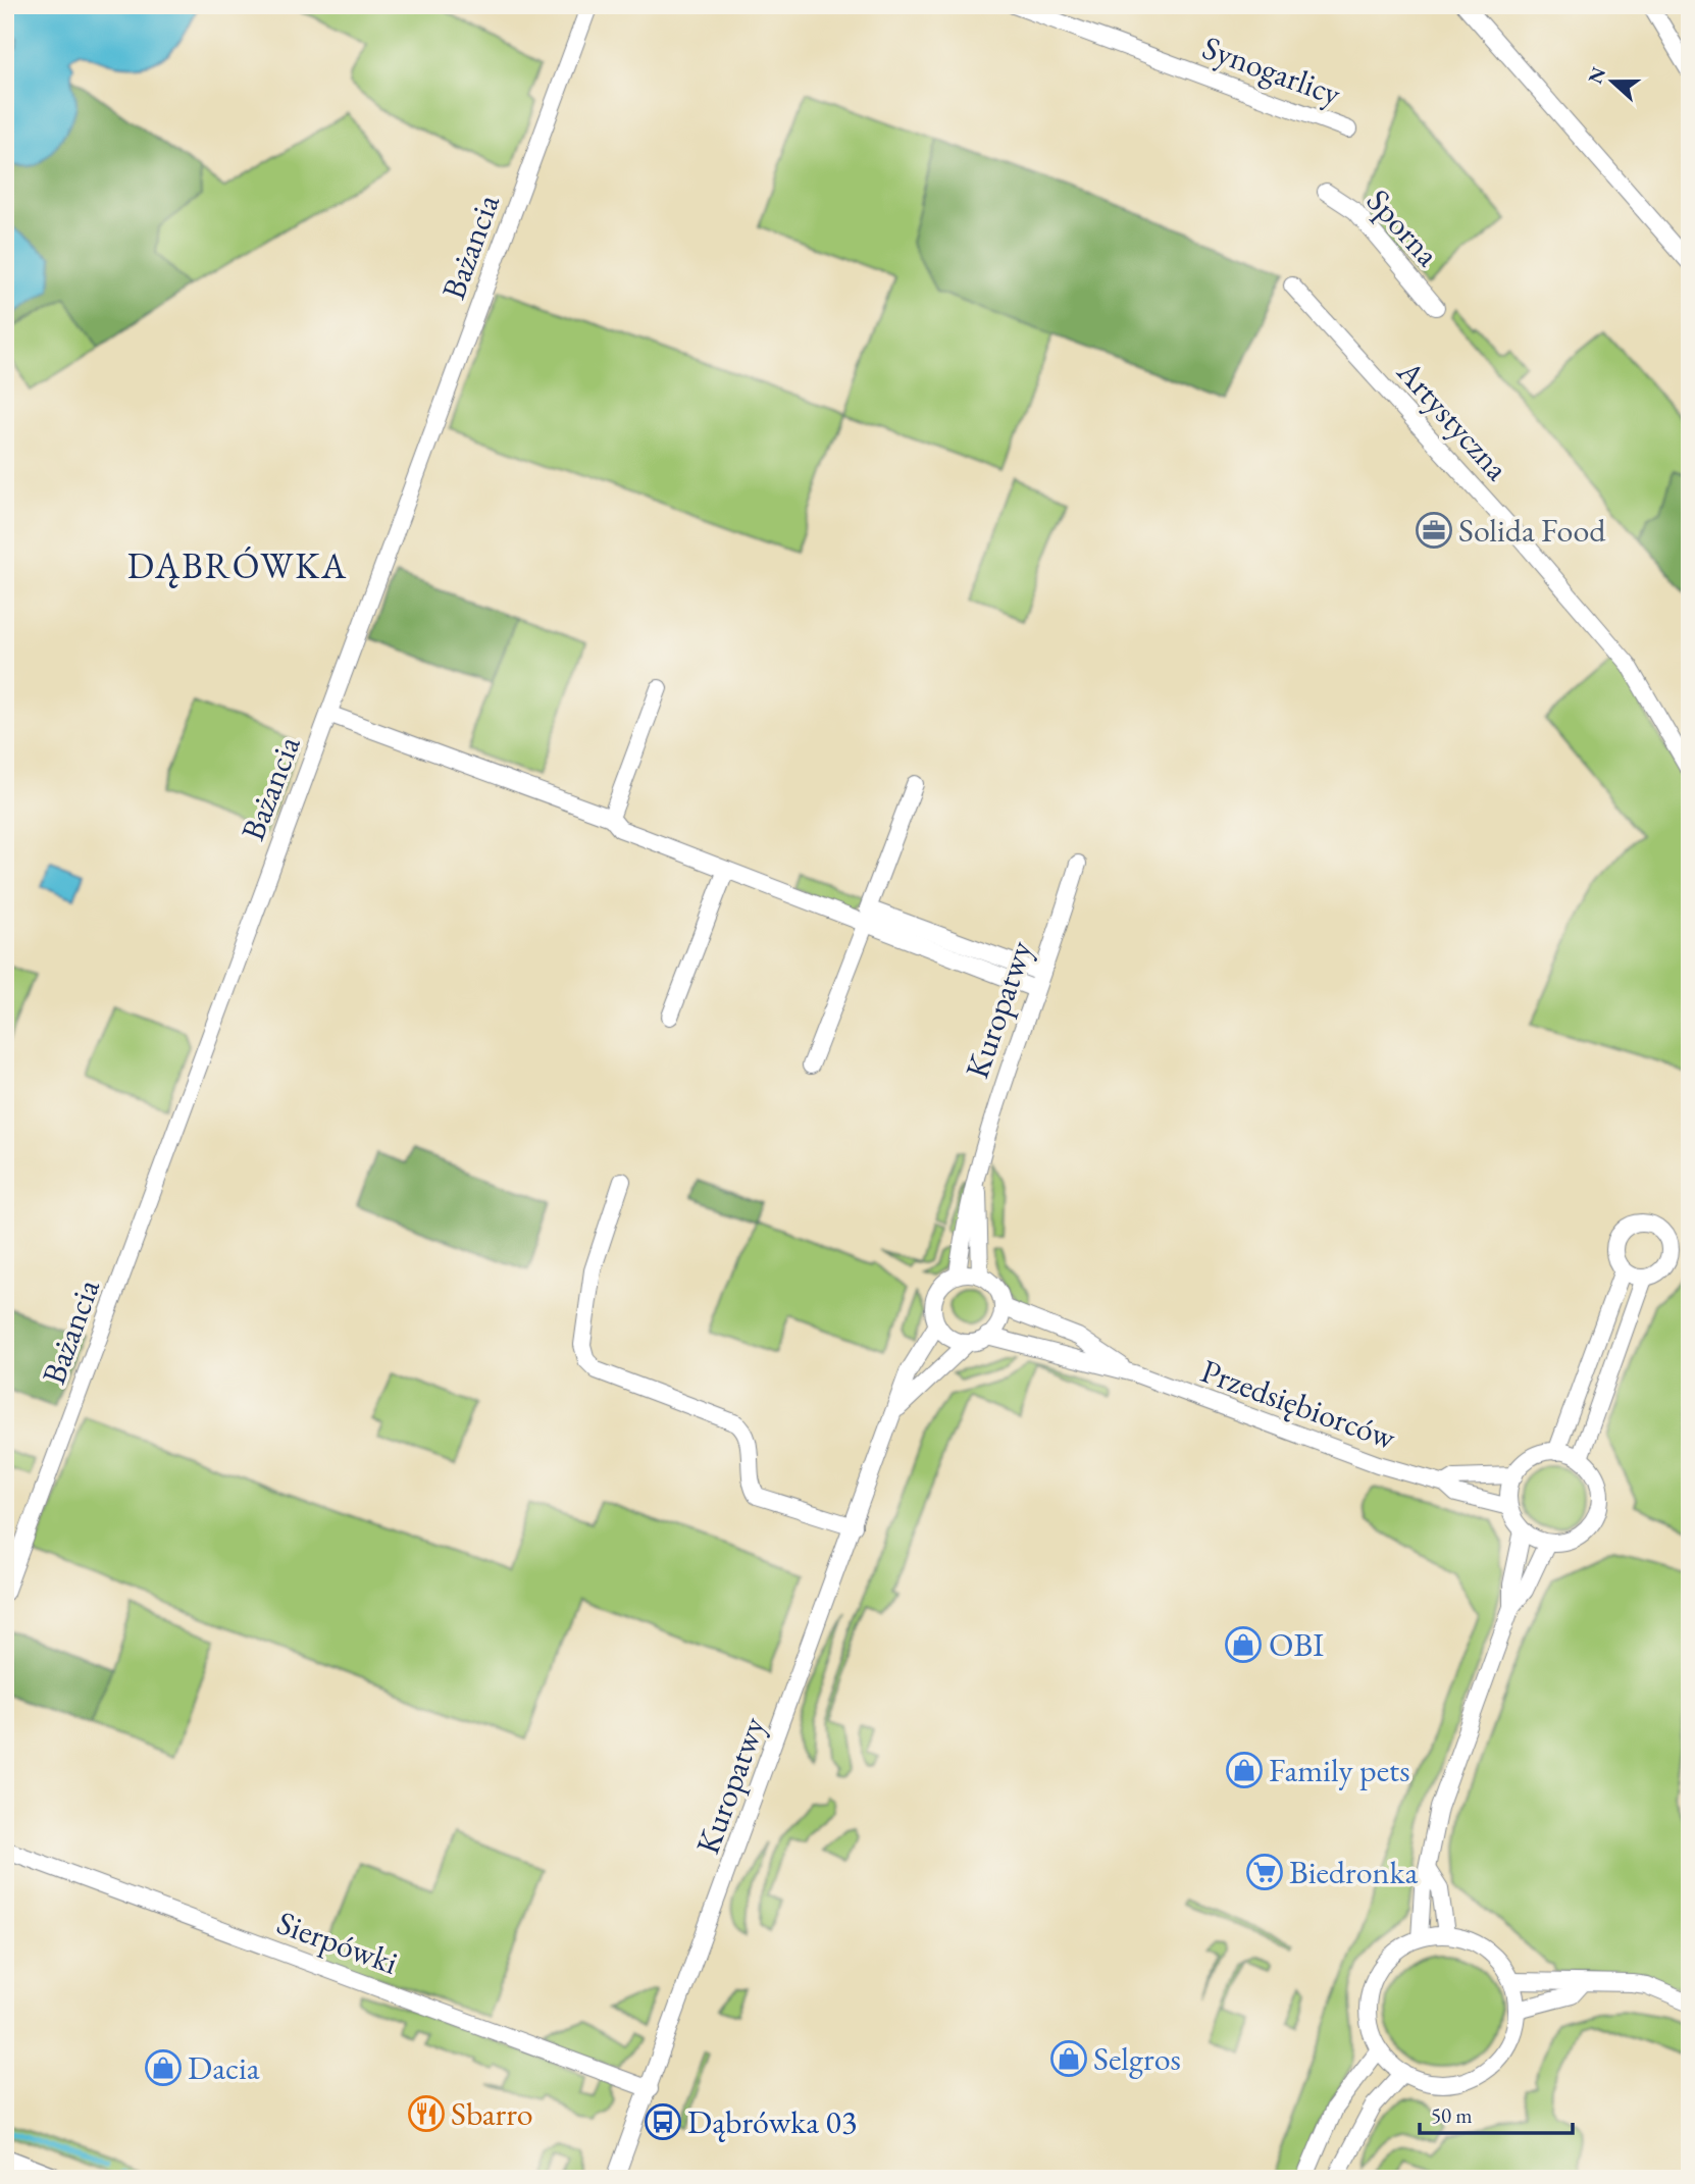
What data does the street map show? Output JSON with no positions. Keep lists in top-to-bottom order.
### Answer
{
  "streets": {
    "street": [
      "Synogarlicy",
      "Sporna",
      "Bażancia",
      "Artystyczna",
      "Kuropatwy",
      "Przedsiębiorców",
      "Sierpówki"
    ]
  },
  "crossings": [
    ["Kuropatwy", "Przedsiębiorców"],
    ["Kuropatwy", "Sierpówki"]
  ],
  "districts": ["DĄBRÓWKA"],
  "places": {
    "office": ["Solida Food"],
    "shop": [
      "OBI",
      "Family pets",
      "Selgros",
      "Dacia"
    ],
    "supermarket": ["Biedronka"],
    "restaurant": ["Sbarro"],
    "bus stop": ["Dąbrówka 03"]
  },
  "scale_bar": "50 m",
  "north": "left"
}
